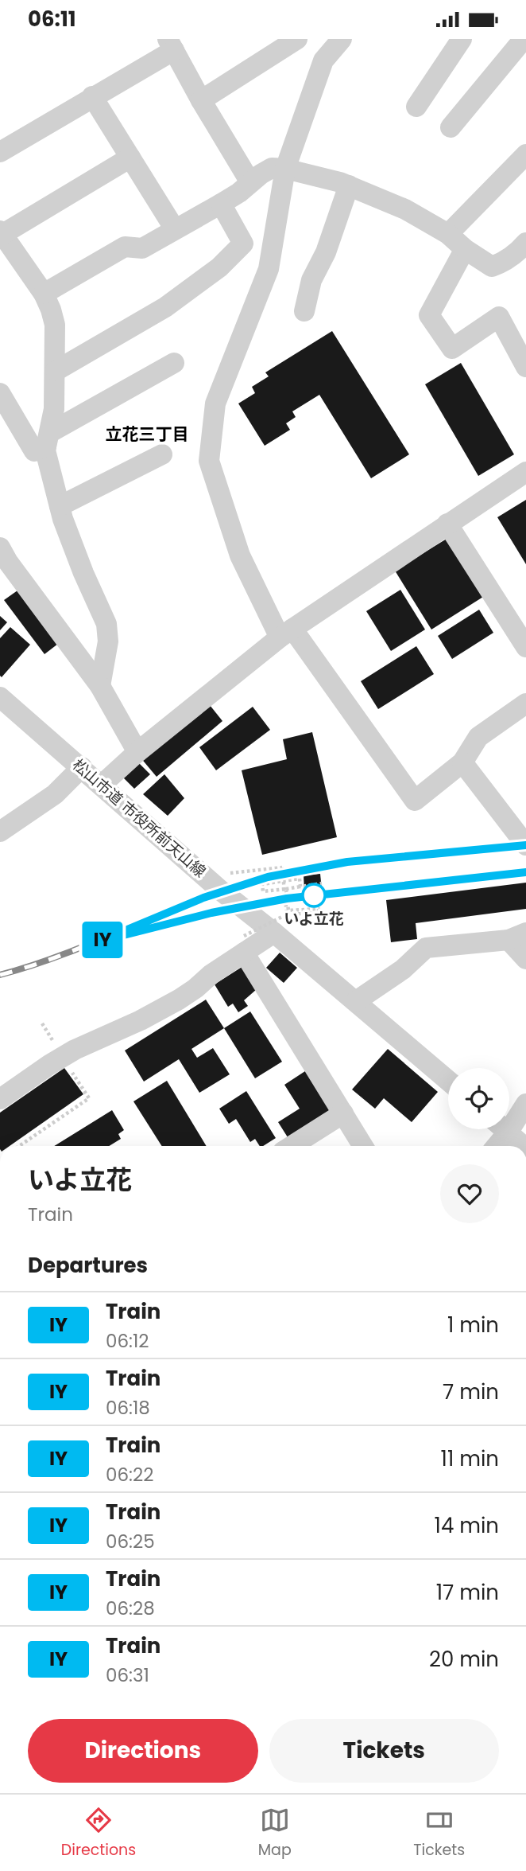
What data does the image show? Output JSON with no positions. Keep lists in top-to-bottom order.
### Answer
{
  "streets": {
    "street": ["松山市道 市役所前天山線"]
  },
  "districts": ["立花三丁目"],
  "places": ["いよ立花"],
  "page": {
    "status": "06:11",
    "on_map": "IY",
    "heading": [
      ["いよ立花", "Train"],
      "Departures"
    ],
    "list": [
      {
        "mark": "IY",
        "name": "Train",
        "note": "06:12",
        "value": "1 min"
      },
      {
        "mark": "IY",
        "name": "Train",
        "note": "06:18",
        "value": "7 min"
      },
      {
        "mark": "IY",
        "name": "Train",
        "note": "06:22",
        "value": "11 min"
      },
      {
        "mark": "IY",
        "name": "Train",
        "note": "06:25",
        "value": "14 min"
      },
      {
        "mark": "IY",
        "name": "Train",
        "note": "06:28",
        "value": "17 min"
      },
      {
        "mark": "IY",
        "name": "Train",
        "note": "06:31",
        "value": "20 min"
      }
    ],
    "buttons": ["Directions", "Tickets"],
    "tabs": ["Directions", "Map", "Tickets"]
  }
}
